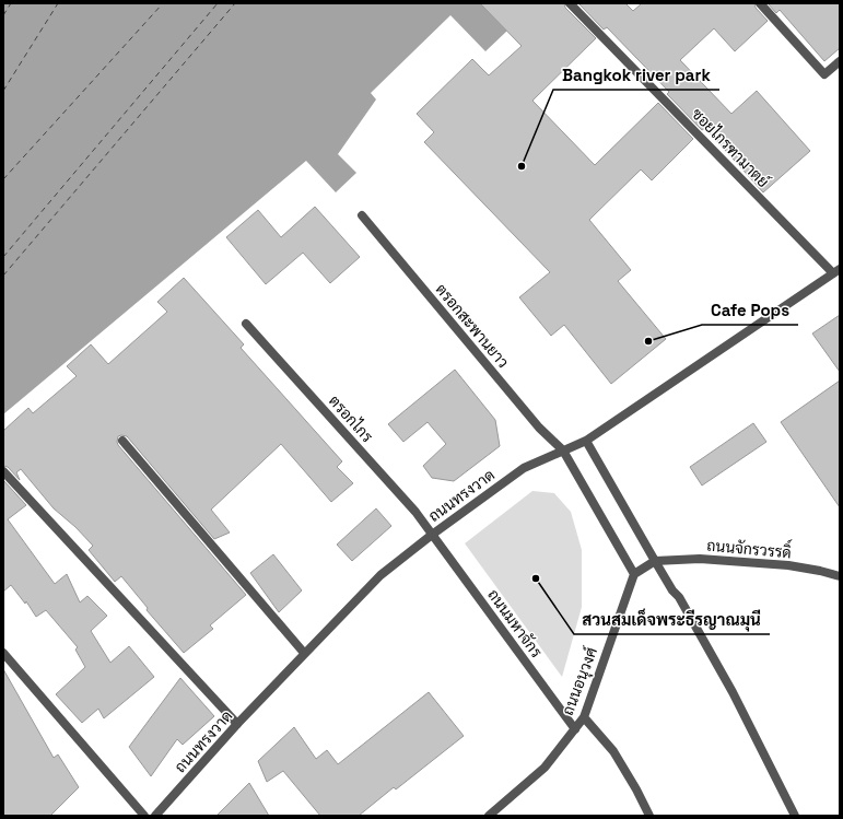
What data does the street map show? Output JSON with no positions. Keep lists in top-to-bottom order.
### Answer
{
  "streets": {
    "street": [
      "ซอยไกรฑามาตย์",
      "ตรอกสะพานยาว",
      "ตรอกไกร",
      "ถนนทรงวาด",
      "ถนนจักรวรรดิ์",
      "ถนนมหาจักร",
      "ถนนอนุวงศ์"
    ]
  },
  "crossings": [
    ["ซอยไกรฑามาตย์", "ถนนทรงวาด"],
    ["ตรอกสะพานยาว", "ถนนทรงวาด"],
    ["ตรอกสะพานยาว", "ถนนอนุวงศ์"],
    ["ตรอกไกร", "ถนนทรงวาด"],
    ["ตรอกไกร", "ถนนมหาจักร"],
    ["ถนนทรงวาด", "ถนนมหาจักร"],
    ["ถนนมหาจักร", "ถนนอนุวงศ์"]
  ],
  "places": ["Bangkok river park", "Cafe Pops", "สวนสมเด็จพระธีรญาณมุนี"]
}
